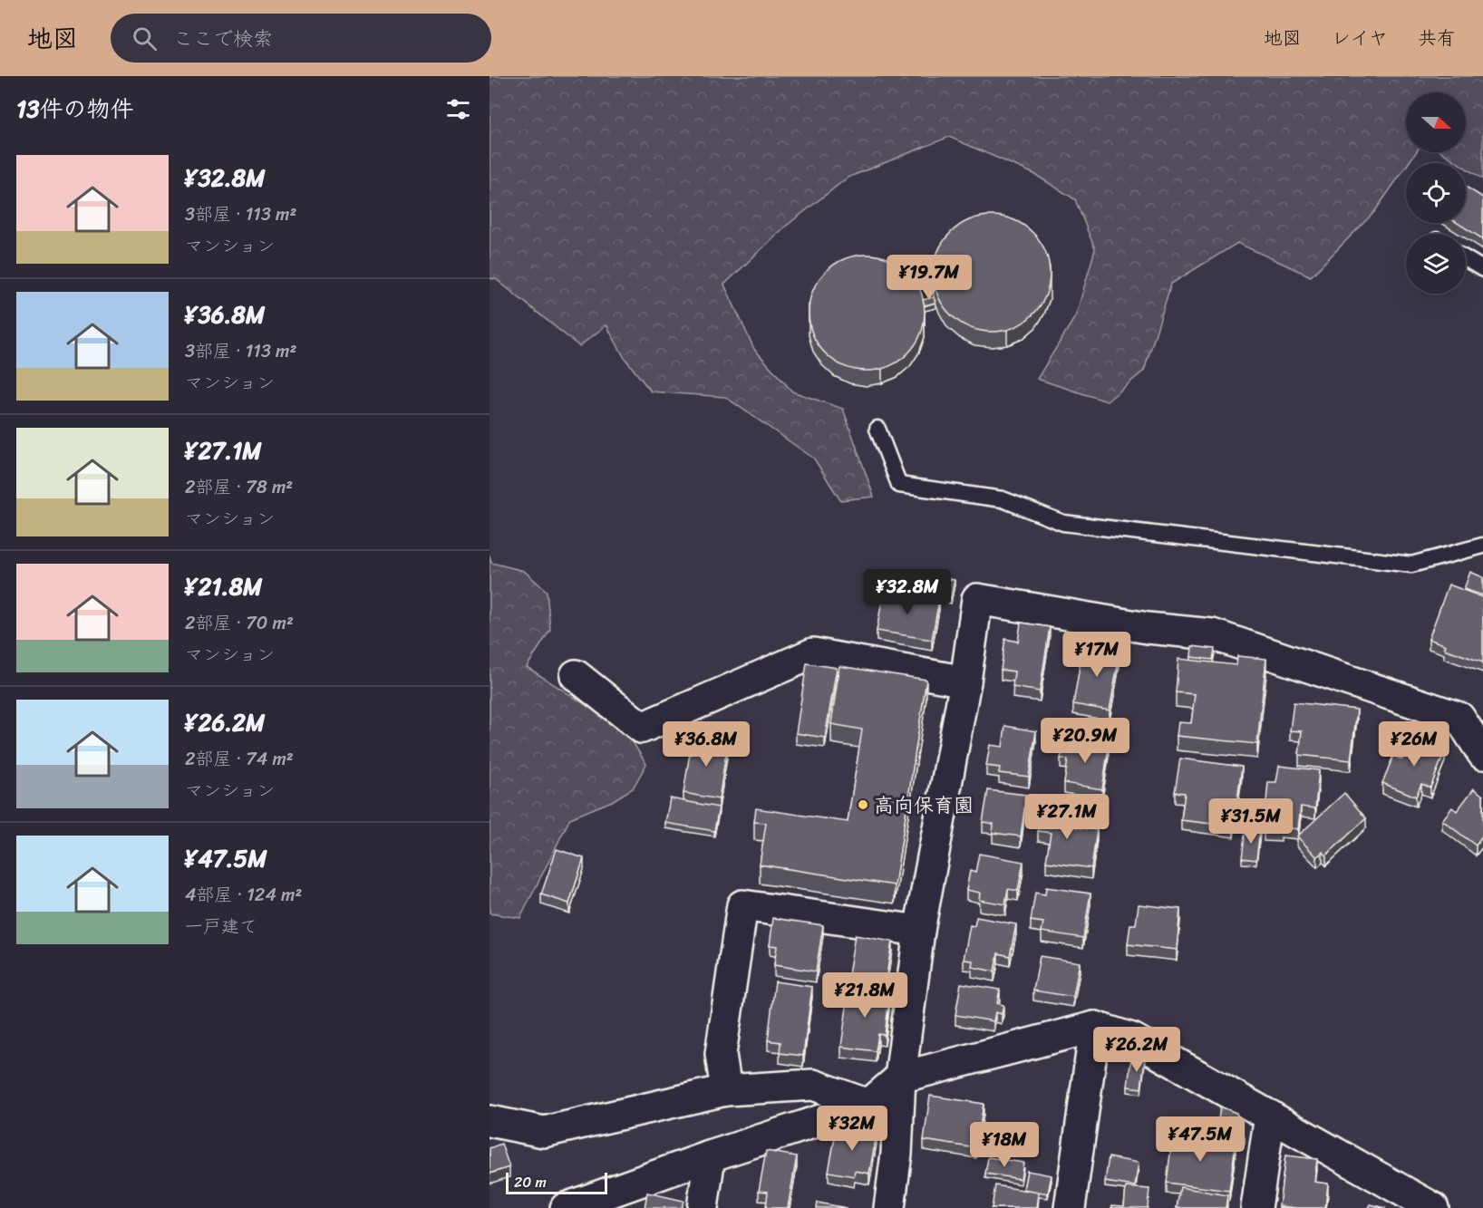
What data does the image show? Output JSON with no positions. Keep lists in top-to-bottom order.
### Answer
{
  "places": ["高向保育園"],
  "scale_bar": "20 m",
  "north": "right",
  "page": {
    "header": "地図",
    "search": "ここで検索",
    "nav": ["地図", "レイヤ", "共有"],
    "heading": "13件の物件",
    "list": [
      {
        "name": "¥32.8M",
        "note": "3部屋 · 113 m² · マンション"
      },
      {
        "name": "¥36.8M",
        "note": "3部屋 · 113 m² · マンション"
      },
      {
        "name": "¥27.1M",
        "note": "2部屋 · 78 m² · マンション"
      },
      {
        "name": "¥21.8M",
        "note": "2部屋 · 70 m² · マンション"
      },
      {
        "name": "¥26.2M",
        "note": "2部屋 · 74 m² · マンション"
      },
      {
        "name": "¥47.5M",
        "note": "4部屋 · 124 m² · 一戸建て"
      }
    ],
    "price": [
      "¥19.7M",
      "¥32.8M",
      "¥17M",
      "¥20.9M",
      "¥36.8M",
      "¥26M",
      "¥27.1M",
      "¥31.5M",
      "¥21.8M",
      "¥26.2M",
      "¥32M",
      "¥47.5M",
      "¥18M"
    ],
    "scale": "20 m"
  }
}
